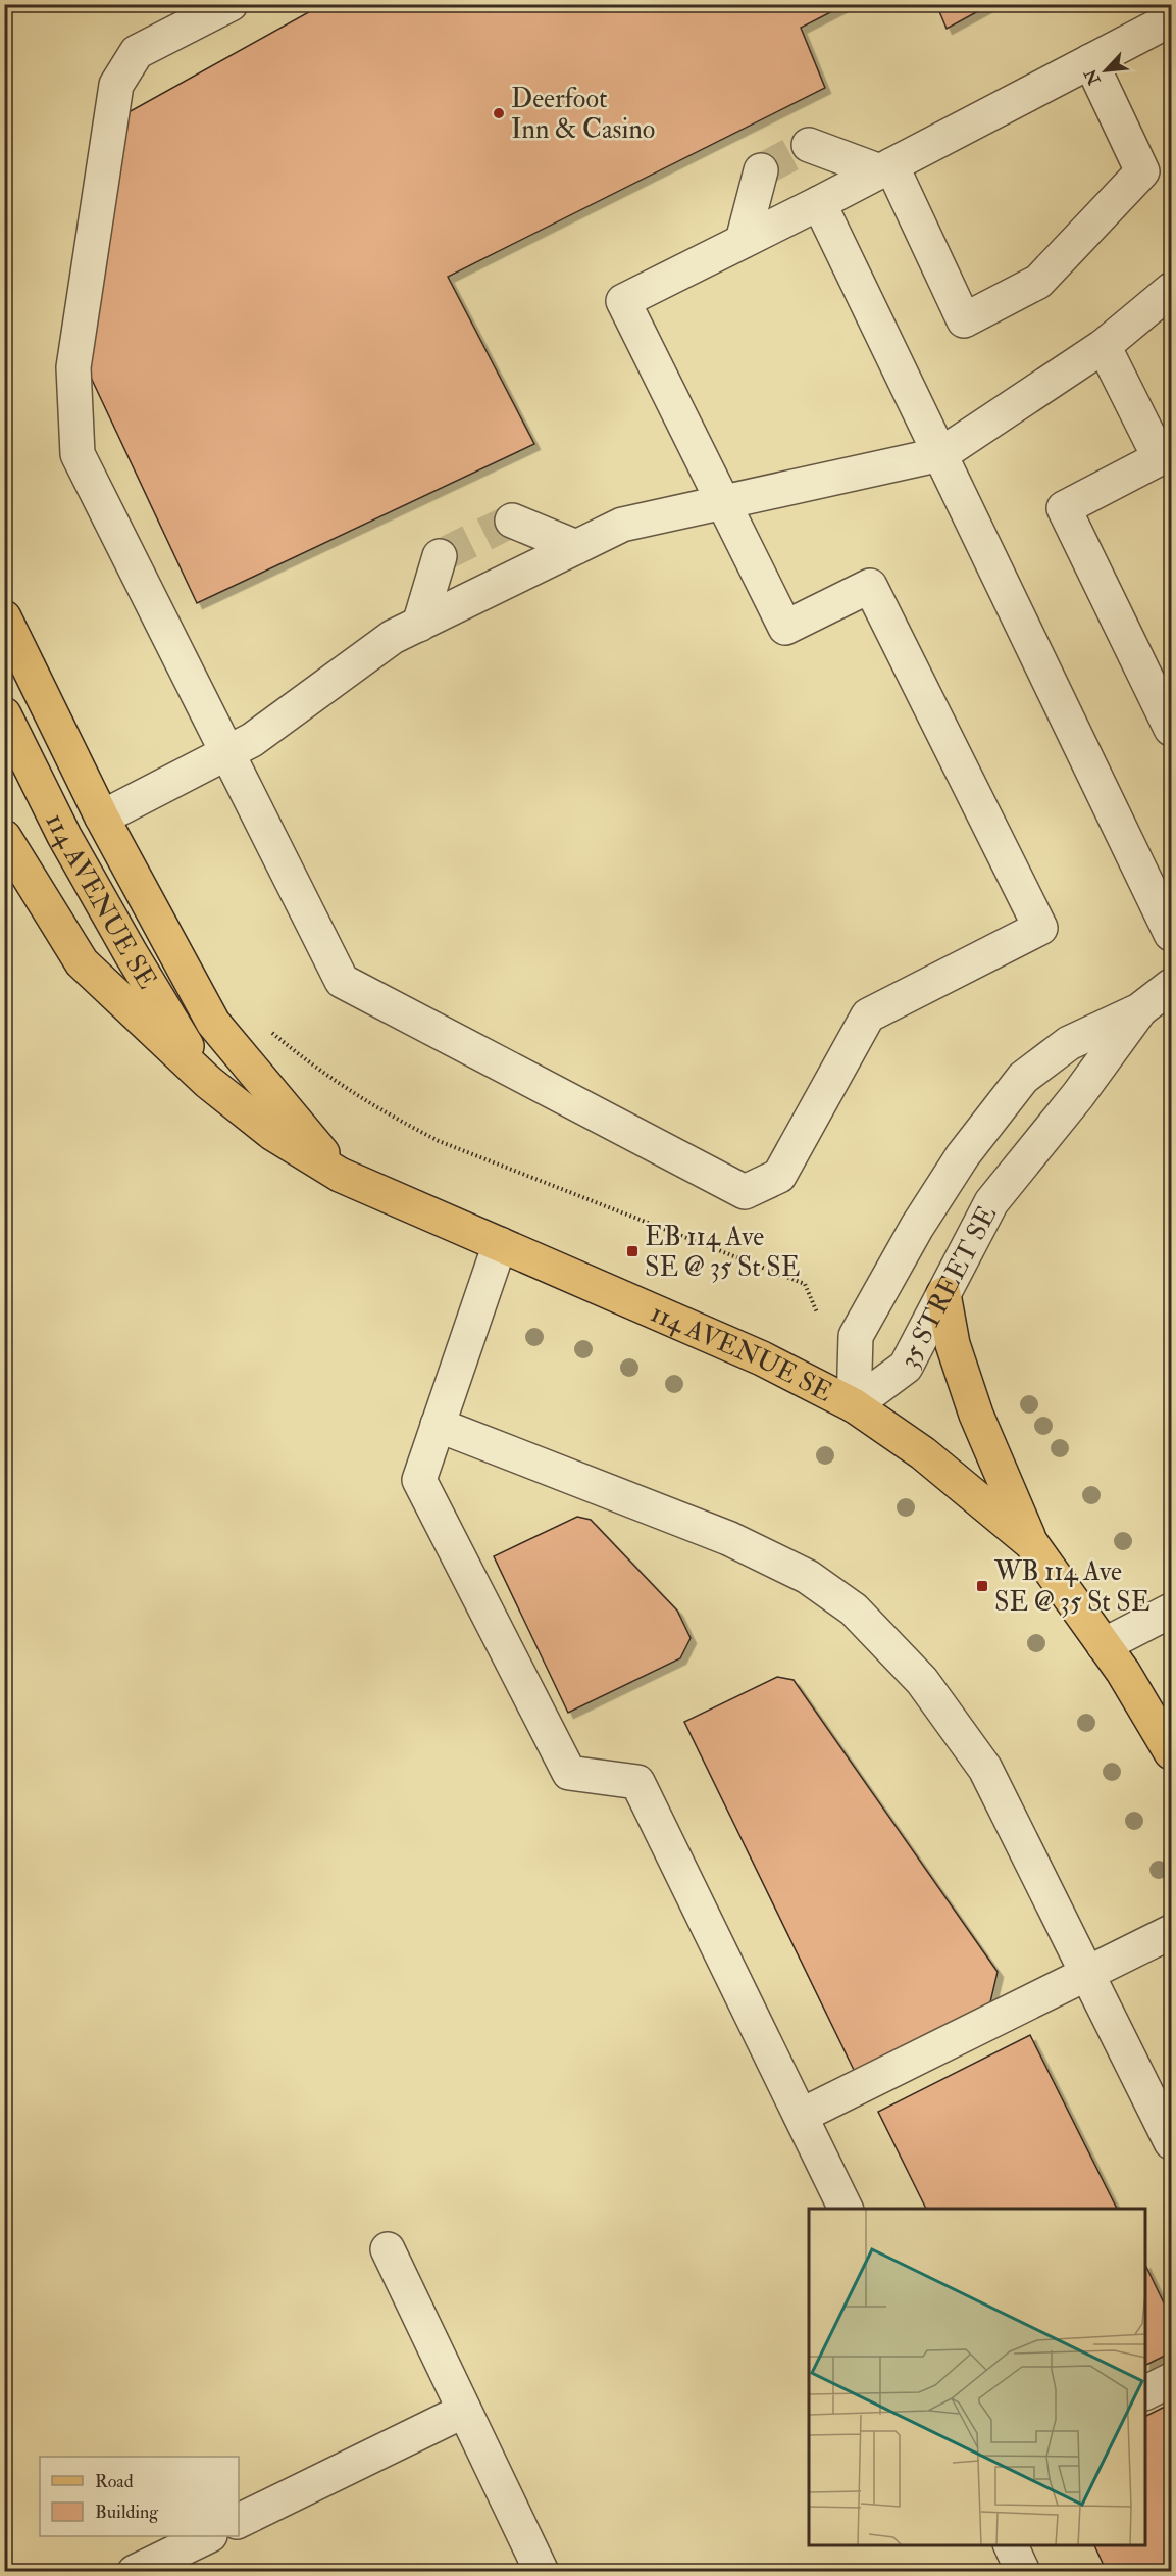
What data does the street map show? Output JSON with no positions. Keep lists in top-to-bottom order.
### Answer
{
  "streets": {
    "main road": ["114 AVENUE SE"],
    "street": ["35 STREET SE"]
  },
  "crossings": [
    ["114 AVENUE SE", "35 STREET SE"]
  ],
  "places": {
    "other": ["Deerfoot Inn & Casino"],
    "transit": ["EB 114 Ave SE @ 35 St SE", "WB 114 Ave SE @ 35 St SE"]
  },
  "legend": ["Road", "Building"],
  "north": "bottom left"
}
